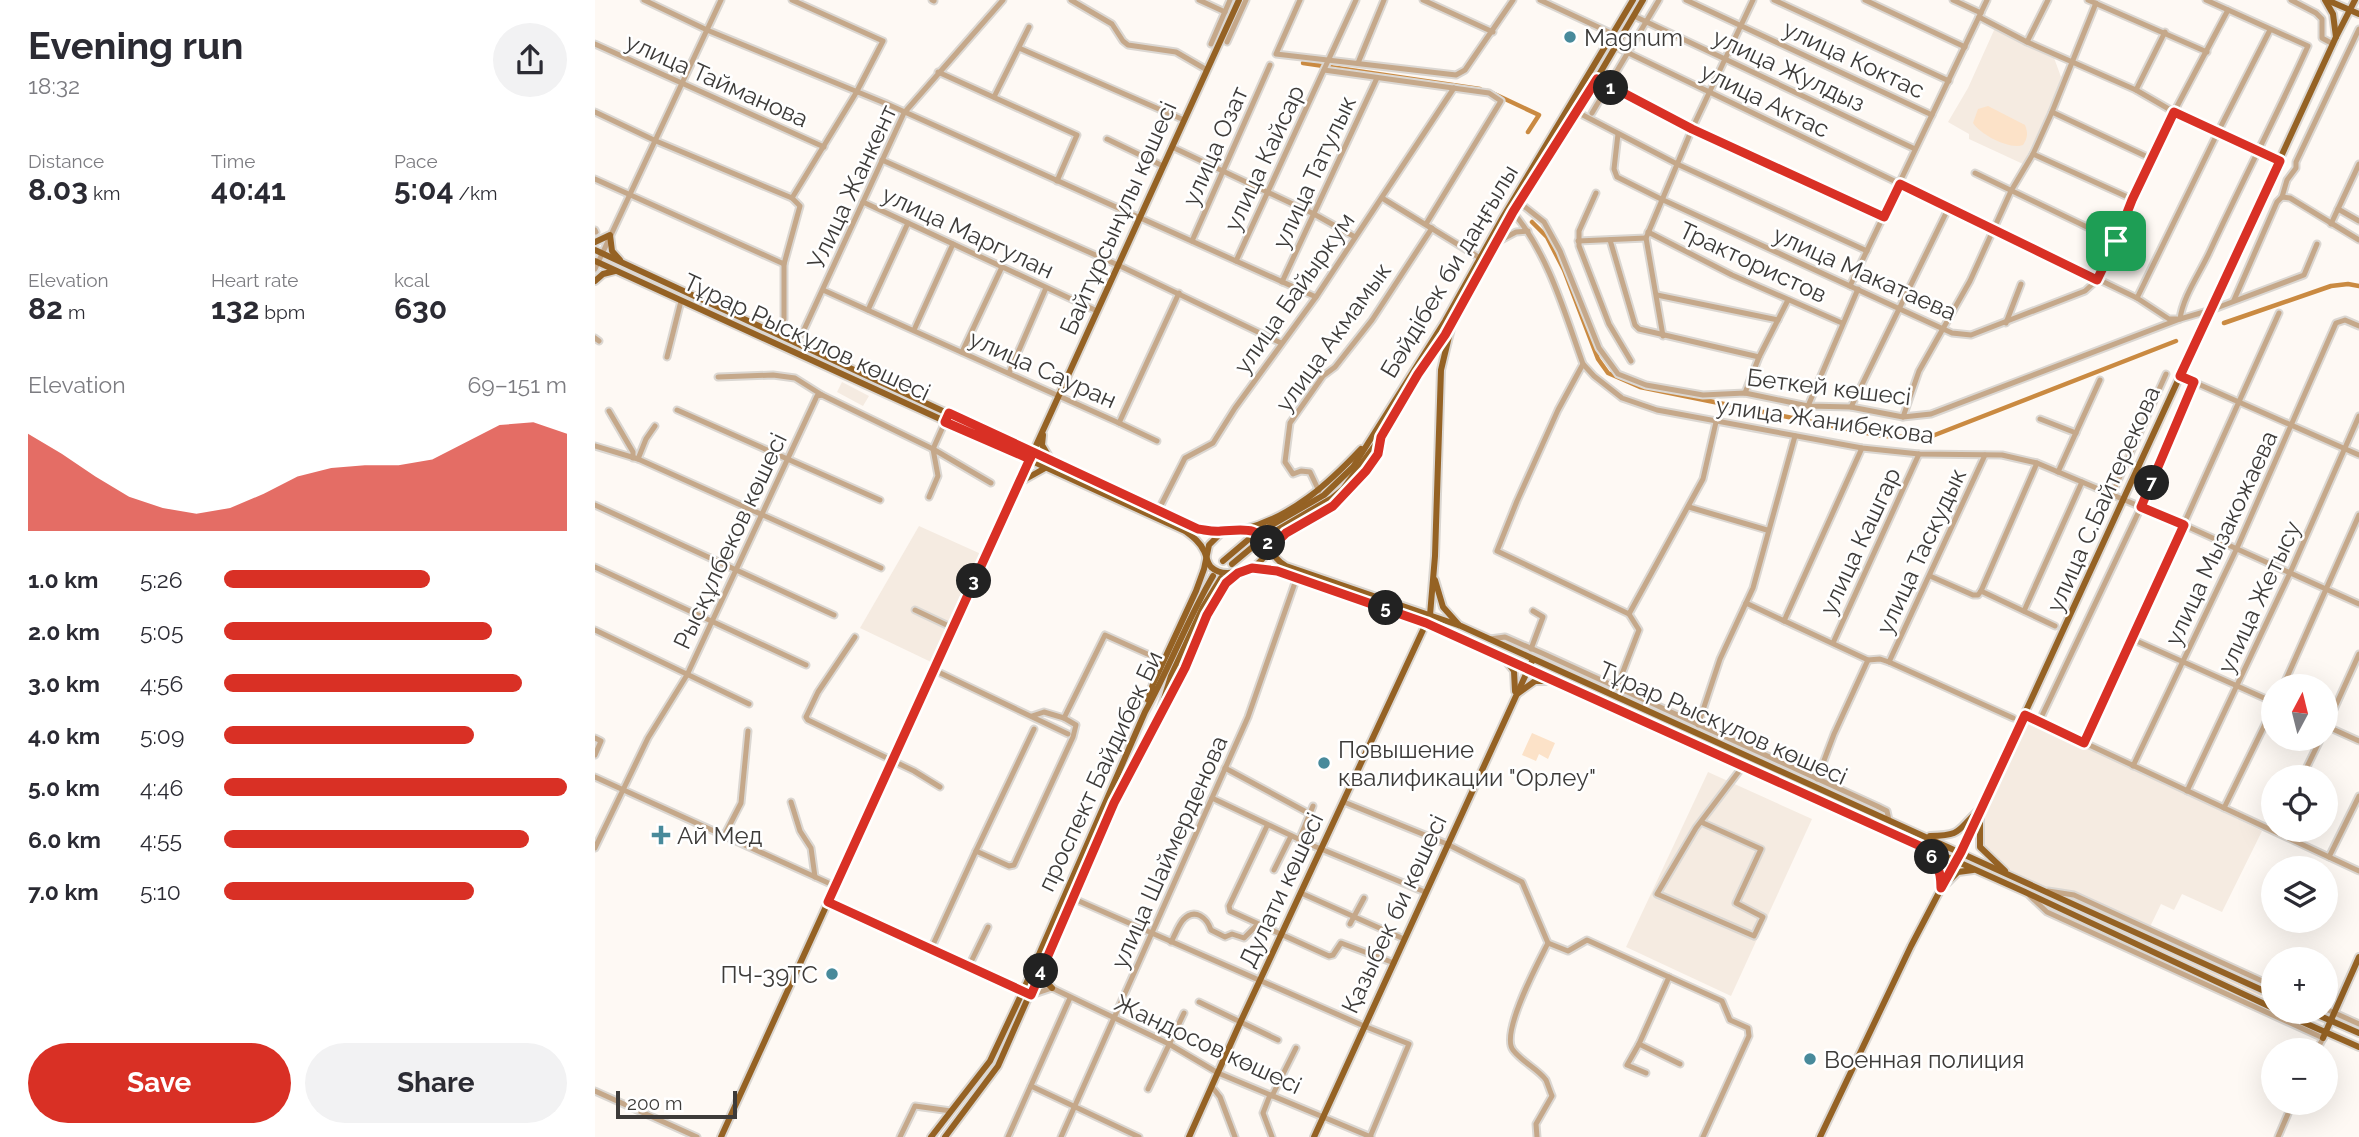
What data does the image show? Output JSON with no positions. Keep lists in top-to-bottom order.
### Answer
{
  "streets": {
    "main road": [
      "Байтұрсынұлы көшесі",
      "Бәйдібек би даңғылы",
      "Тұрар Рыскұлов көшесі",
      "улица С.Байтерекова",
      "проспект Байдибек Би",
      "Дулати көшесі",
      "Қазыбек би көшесі"
    ],
    "street": [
      "улица Коктас",
      "улица Жулдыз",
      "улица Тайманова",
      "улица Актас",
      "улица Озат",
      "улица Кайсар",
      "улица Татулык",
      "Улица Жанкент",
      "улица Маргулан",
      "Трактористов",
      "улица Макатаева",
      "улица Байыркум",
      "улица Акмамык",
      "улица Сауран",
      "Беткей көшесі",
      "улица Жанибекова",
      "улица Мызакожаева",
      "Рысқұлбеков көшесі",
      "улица Кашгар",
      "улица Таскудык",
      "улица Жетысу",
      "улица Шаймерденова",
      "Жандосов көшесі"
    ]
  },
  "crossings": [
    ["улица Актас", "улица Макатаева"],
    ["улица Актас", "Беткей көшесі"],
    ["Улица Жанкент", "улица Маргулан"],
    ["Улица Жанкент", "улица Сауран"],
    ["Байтұрсынұлы көшесі", "улица Маргулан"],
    ["Байтұрсынұлы көшесі", "Тұрар Рыскұлов көшесі"],
    ["Байтұрсынұлы көшесі", "улица Сауран"],
    ["Бәйдібек би даңғылы", "улица Жанибекова"],
    ["Бәйдібек би даңғылы", "Дулати көшесі"],
    ["Тұрар Рыскұлов көшесі", "улица С.Байтерекова"],
    ["Тұрар Рыскұлов көшесі", "Дулати көшесі"],
    ["Тұрар Рыскұлов көшесі", "Қазыбек би көшесі"],
    ["улица Жанибекова", "улица С.Байтерекова"],
    ["улица Жанибекова", "улица Мызакожаева"],
    ["улица Жанибекова", "улица Кашгар"],
    ["улица Жанибекова", "улица Таскудык"],
    ["улица Жанибекова", "улица Жетысу"],
    ["улица Шаймерденова", "Жандосов көшесі"],
    ["Дулати көшесі", "Жандосов көшесі"],
    ["Қазыбек би көшесі", "Жандосов көшесі"]
  ],
  "places": {
    "other": [
      "Magnum",
      "Повышение квалификации \"Орлеу\"",
      "ПЧ-39ТС",
      "Военная полиция"
    ],
    "health": ["Ай Мед"]
  },
  "scale_bar": "200 m",
  "north": "top",
  "page": {
    "heading": ["Evening run", "18:32"],
    "pins": [
      "1",
      "7",
      "2",
      "3",
      "5",
      "6",
      "4"
    ],
    "stats": [
      ["Distance", "8.03 km"],
      ["Time", "40:41"],
      ["Pace", "5:04 /km"],
      ["Elevation", "82 m"],
      ["Heart rate", "132 bpm"],
      ["kcal", "630"]
    ],
    "chart": ["Elevation", "69–151 m"],
    "list": [
      {
        "name": "1.0 km",
        "note": "5:26"
      },
      {
        "name": "2.0 km",
        "note": "5:05"
      },
      {
        "name": "3.0 km",
        "note": "4:56"
      },
      {
        "name": "4.0 km",
        "note": "5:09"
      },
      {
        "name": "5.0 km",
        "note": "4:46"
      },
      {
        "name": "6.0 km",
        "note": "4:55"
      },
      {
        "name": "7.0 km",
        "note": "5:10"
      }
    ],
    "map_buttons": ["+", "−"],
    "buttons": ["Save", "Share"],
    "scale": "200 m"
  }
}
